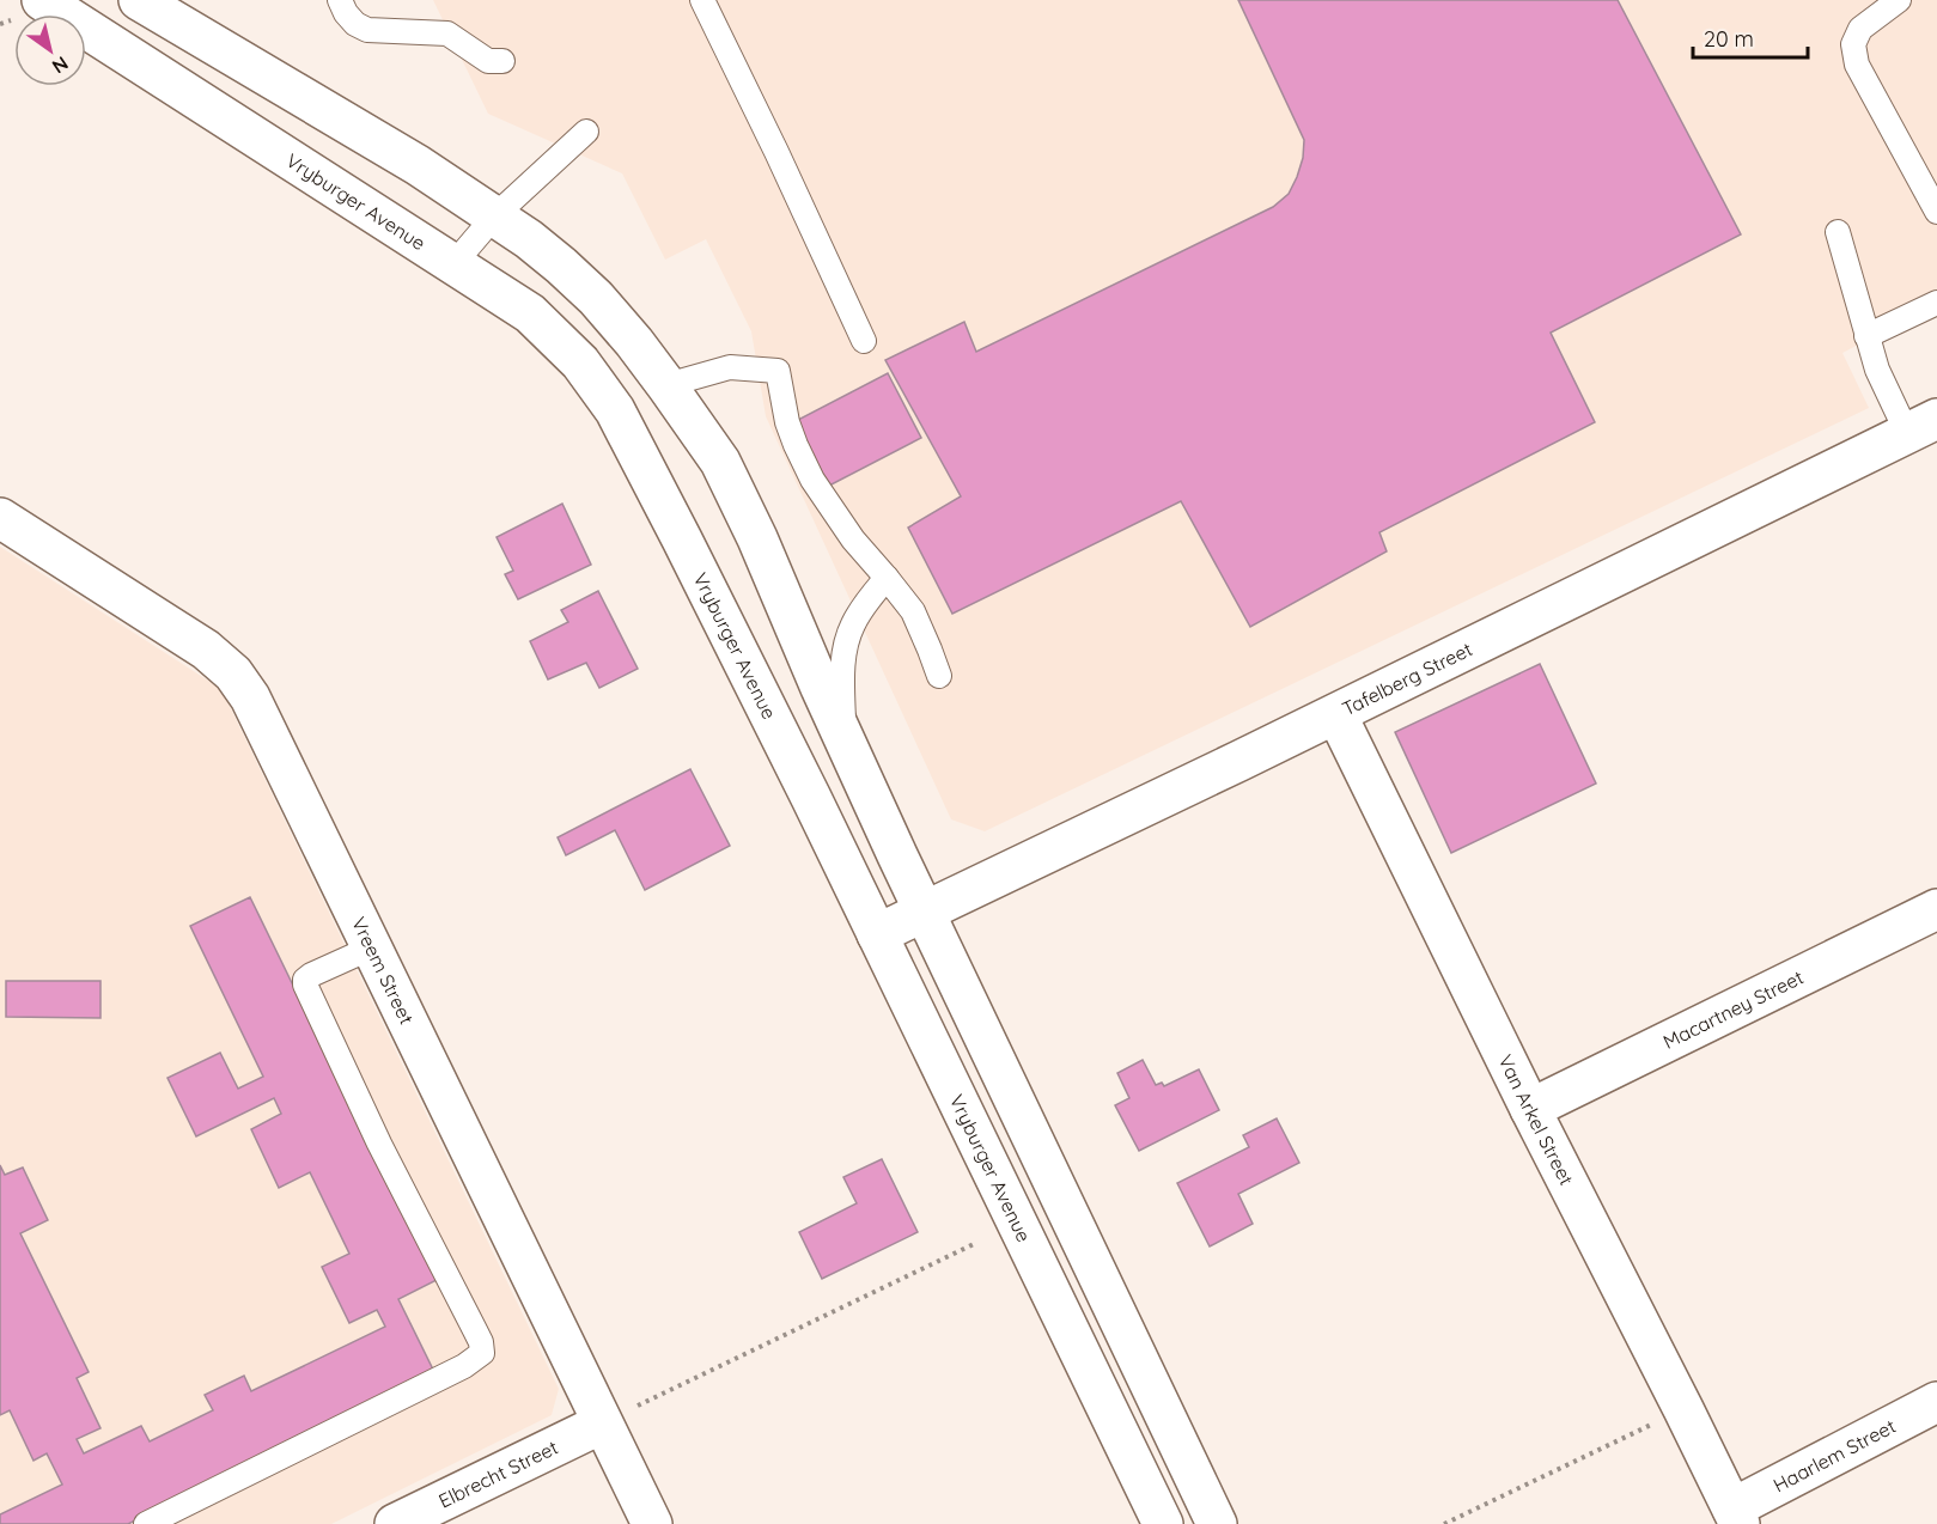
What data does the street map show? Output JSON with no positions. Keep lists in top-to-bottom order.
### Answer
{
  "streets": {
    "street": [
      "Vryburger Avenue",
      "Tafelberg Street",
      "Vreem Street",
      "Macartney Street",
      "Van Arkel Street",
      "Haarlem Street",
      "Elbrecht Street"
    ]
  },
  "crossings": [
    ["Vryburger Avenue", "Tafelberg Street"],
    ["Tafelberg Street", "Van Arkel Street"],
    ["Vreem Street", "Elbrecht Street"],
    ["Macartney Street", "Van Arkel Street"],
    ["Van Arkel Street", "Haarlem Street"]
  ],
  "scale_bar": "20 m",
  "north": "bottom right"
}
